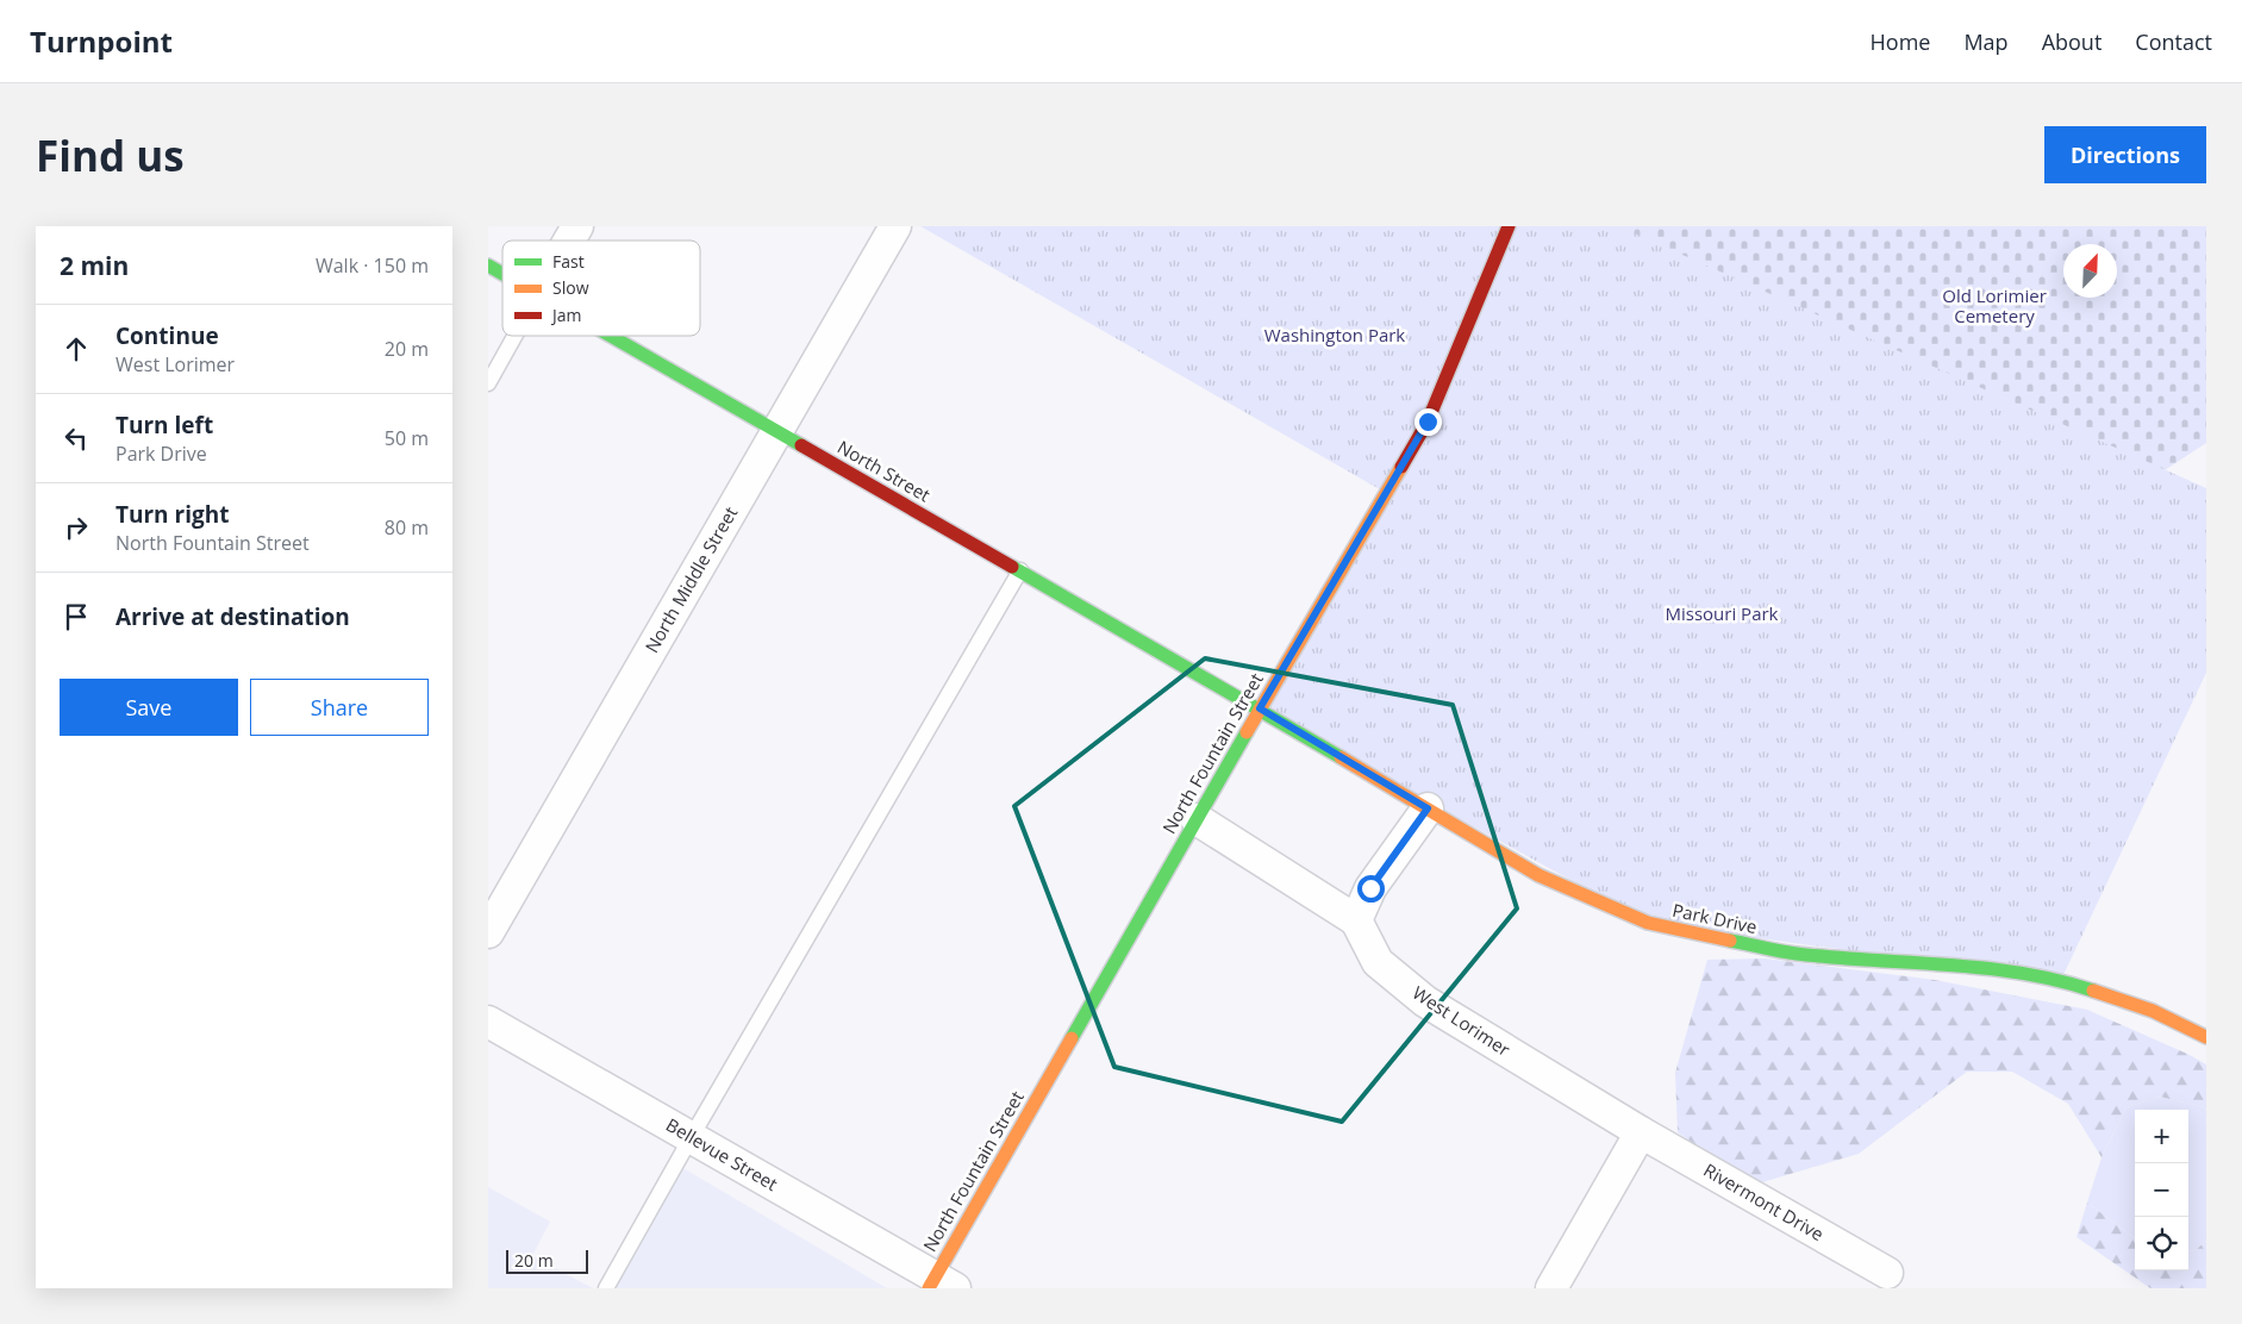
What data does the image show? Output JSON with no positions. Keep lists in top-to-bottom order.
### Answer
{
  "streets": {
    "street": [
      "North Street",
      "North Middle Street",
      "North Fountain Street",
      "Park Drive",
      "West Lorimer",
      "Bellevue Street",
      "Rivermont Drive"
    ]
  },
  "crossings": [
    ["North Street", "North Middle Street"],
    ["North Street", "North Fountain Street"],
    ["North Street", "Park Drive"],
    ["North Fountain Street", "Park Drive"],
    ["North Fountain Street", "Bellevue Street"],
    ["West Lorimer", "Rivermont Drive"]
  ],
  "parks": ["Old Lorimier Cemetery", "Washington Park", "Missouri Park"],
  "legend": ["Fast", "Slow", "Jam"],
  "scale_bar": "20 m",
  "north": "top right",
  "page": {
    "header": "Turnpoint",
    "nav": [
      "Home",
      "Map",
      "About",
      "Contact"
    ],
    "buttons": [
      "Directions",
      ["Save", "Share"]
    ],
    "title": "Find us",
    "heading": ["2 min", "Walk · 150 m"],
    "list": [
      ["Continue", "West Lorimer", "20 m"],
      ["Turn left", "Park Drive", "50 m"],
      ["Turn right", "North Fountain Street", "80 m"],
      "Arrive at destination"
    ],
    "map_buttons": ["+", "−"],
    "scale": "20 m"
  }
}
